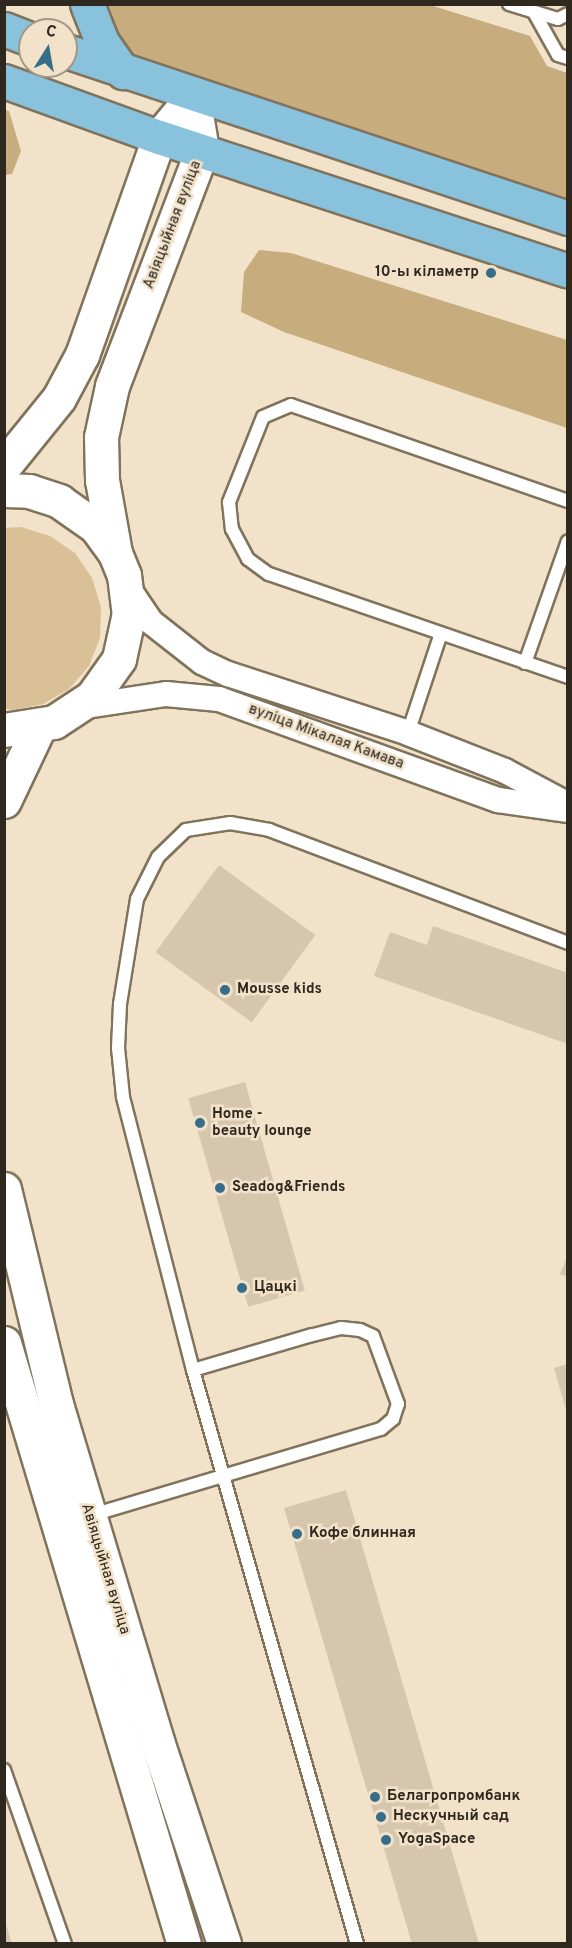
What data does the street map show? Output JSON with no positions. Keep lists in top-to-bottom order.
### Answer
{
  "streets": {
    "main road": ["Авіяцыйная вуліца"],
    "street": ["вуліца Мікалая Камава"]
  },
  "places": [
    "10-ы кіламетр",
    "Mousse kids",
    "Home - beauty lounge",
    "Seadog&Friends",
    "Цацкi",
    "Кофе блинная",
    "Белагропромбанк",
    "Нескучный сад",
    "YogaSpace"
  ],
  "north": "top"
}
